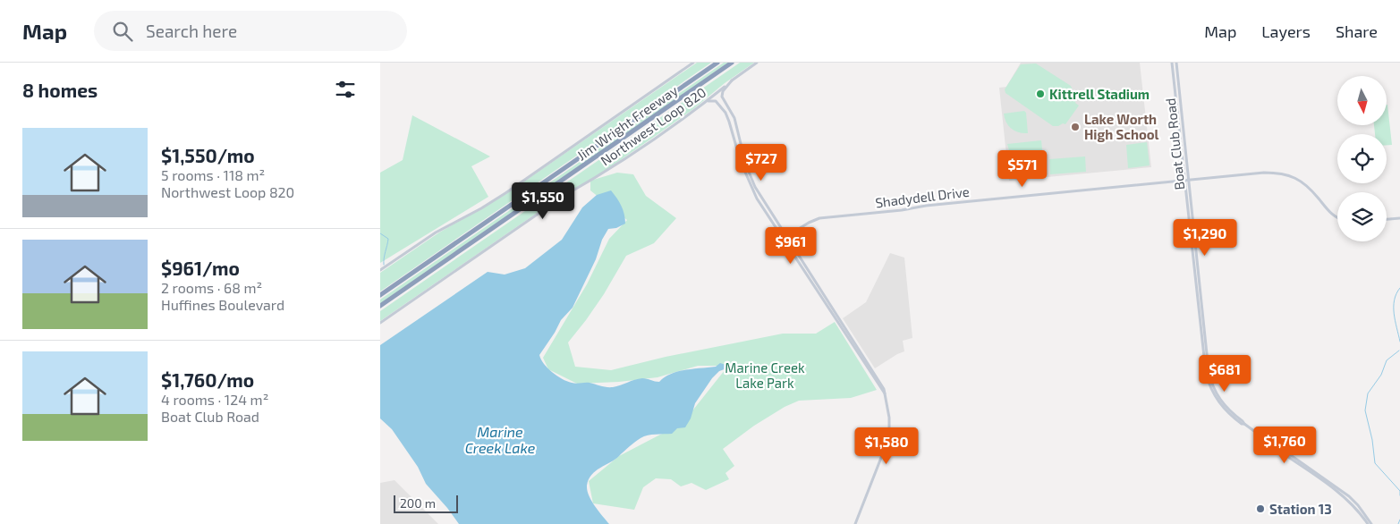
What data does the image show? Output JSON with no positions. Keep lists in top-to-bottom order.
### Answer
{
  "streets": {
    "highway": ["Jim Wright Freeway"],
    "main road": ["Northwest Loop 820", "Boat Club Road", "Shadydell Drive"]
  },
  "crossings": [
    ["Boat Club Road", "Shadydell Drive"]
  ],
  "water": ["Marine Creek Lake"],
  "parks": ["Marine Creek Lake Park"],
  "places": ["Kittrell Stadium", "Lake Worth High School", "Station 13"],
  "scale_bar": "200 m",
  "north": "bottom",
  "page": {
    "header": "Map",
    "search": "Search here",
    "nav": ["Map", "Layers", "Share"],
    "heading": "8 homes",
    "list": [
      {
        "name": "$1,550/mo",
        "note": "5 rooms · 118 m² · Northwest Loop 820"
      },
      {
        "name": "$961/mo",
        "note": "2 rooms · 68 m² · Huffines Boulevard"
      },
      {
        "name": "$1,760/mo",
        "note": "4 rooms · 124 m² · Boat Club Road"
      }
    ],
    "price": [
      "$727",
      "$571",
      "$1,550",
      "$1,290",
      "$961",
      "$681",
      "$1,760",
      "$1,580"
    ],
    "scale": "200 m"
  }
}
